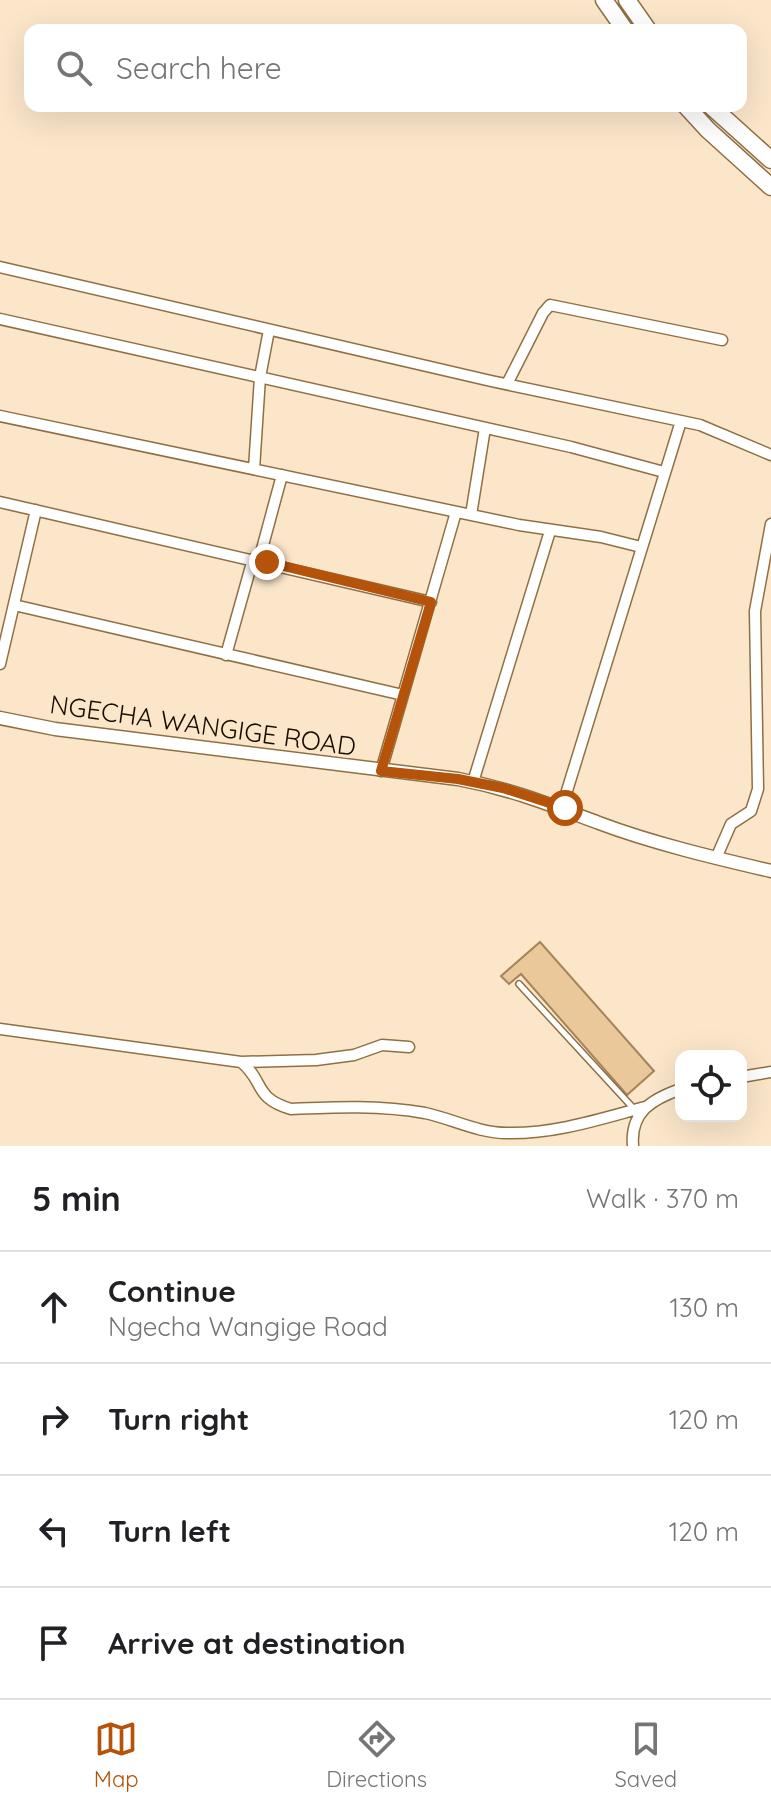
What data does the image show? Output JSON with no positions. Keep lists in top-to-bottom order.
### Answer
{
  "streets": {
    "street": ["NGECHA WANGIGE ROAD"]
  },
  "page": {
    "search": "Search here",
    "heading": ["5 min", "Walk · 370 m"],
    "list": [
      ["Continue", "Ngecha Wangige Road", "130 m"],
      ["Turn right", "120 m"],
      ["Turn left", "120 m"],
      "Arrive at destination"
    ],
    "nav": ["Map", "Directions", "Saved"]
  }
}
